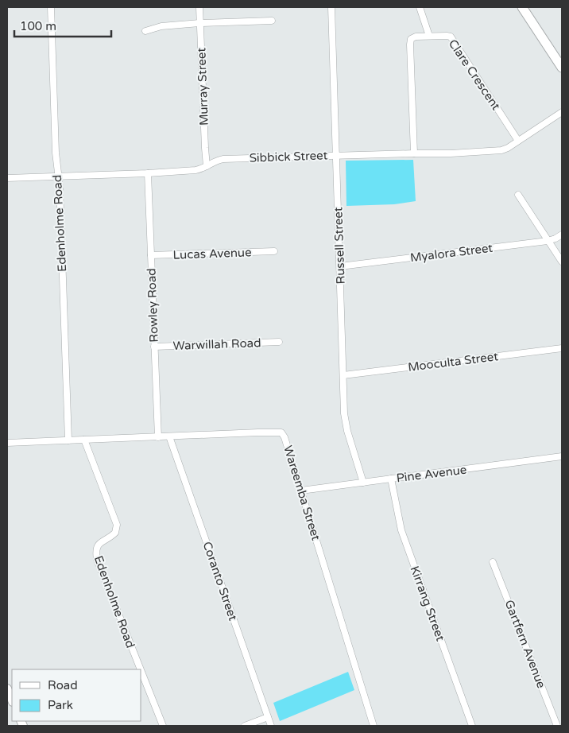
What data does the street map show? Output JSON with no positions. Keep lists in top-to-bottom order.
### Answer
{
  "streets": {
    "street": [
      "Clare Crescent",
      "Murray Street",
      "Sibbick Street",
      "Edenholme Road",
      "Russell Street",
      "Myalora Street",
      "Lucas Avenue",
      "Rowley Road",
      "Warwillah Road",
      "Mooculta Street",
      "Pine Avenue",
      "Wareemba Street",
      "Coranto Street",
      "Kirrang Street",
      "Gartfern Avenue"
    ]
  },
  "crossings": [
    ["Clare Crescent", "Sibbick Street"],
    ["Murray Street", "Sibbick Street"],
    ["Sibbick Street", "Edenholme Road"],
    ["Sibbick Street", "Russell Street"],
    ["Sibbick Street", "Rowley Road"],
    ["Edenholme Road", "Wareemba Street"],
    ["Russell Street", "Myalora Street"],
    ["Russell Street", "Mooculta Street"],
    ["Russell Street", "Pine Avenue"],
    ["Lucas Avenue", "Rowley Road"],
    ["Rowley Road", "Warwillah Road"],
    ["Rowley Road", "Wareemba Street"],
    ["Pine Avenue", "Wareemba Street"],
    ["Pine Avenue", "Kirrang Street"],
    ["Wareemba Street", "Coranto Street"]
  ],
  "legend": ["Road", "Park"],
  "scale_bar": "100 m"
}
